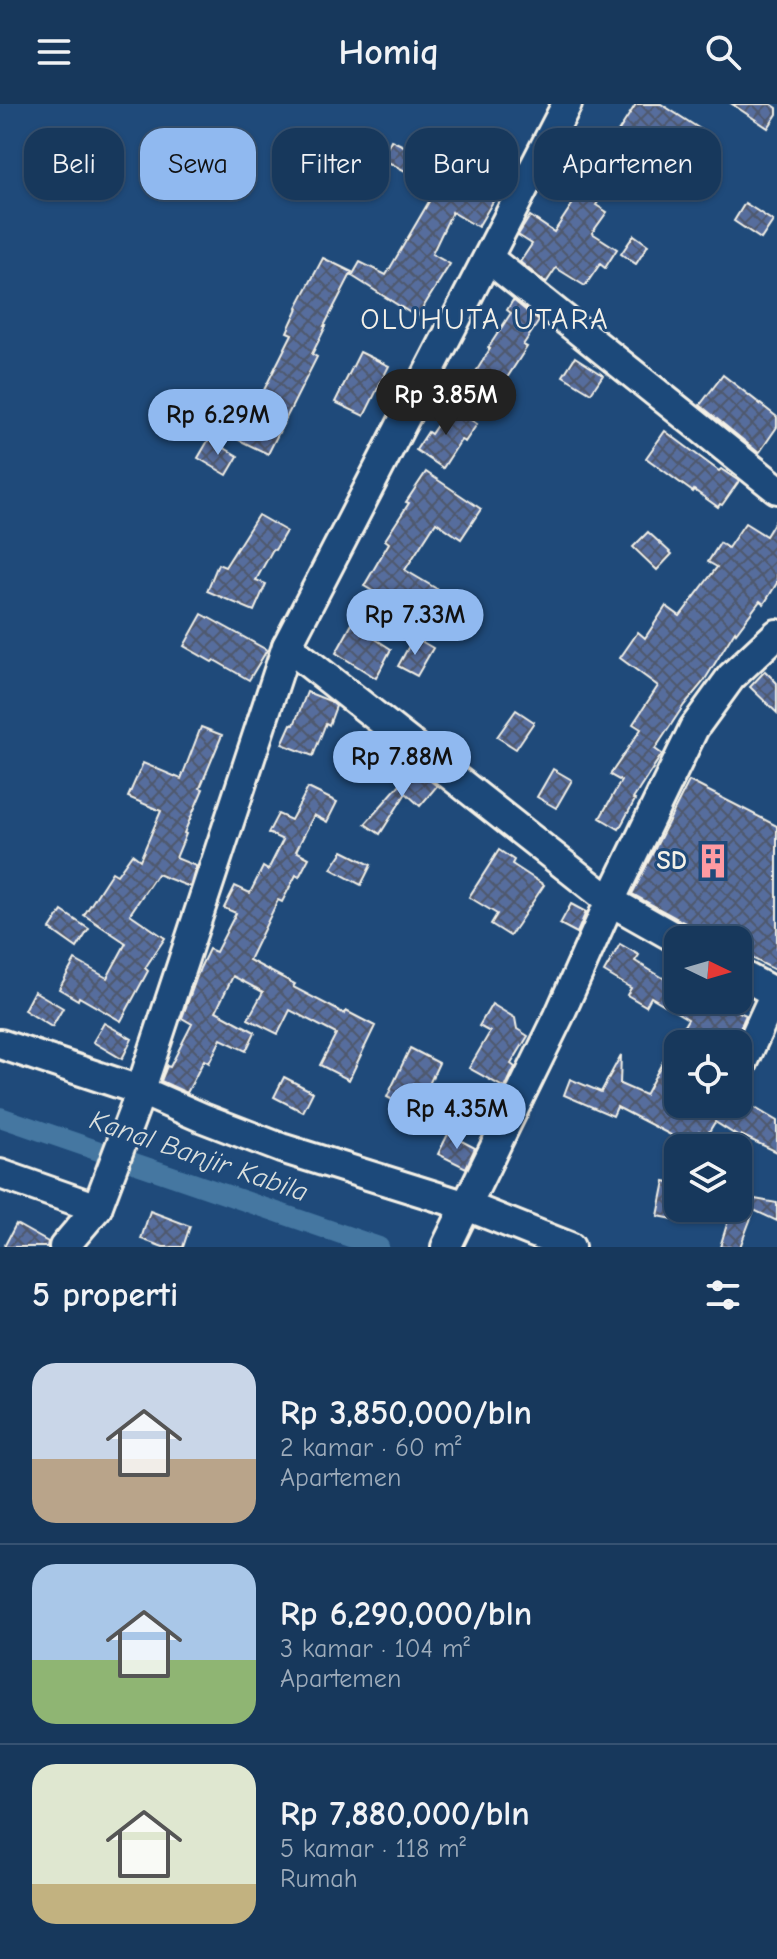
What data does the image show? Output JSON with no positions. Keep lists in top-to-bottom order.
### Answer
{
  "districts": ["OLUHUTA UTARA"],
  "water": ["Kanal Banjir Kabila"],
  "places": {
    "building": ["SD"]
  },
  "north": "right",
  "page": {
    "header": "Homiq",
    "chip": [
      "Beli",
      "Sewa",
      "Filter",
      "Baru",
      "Apartemen"
    ],
    "price": [
      "Rp 3.85M",
      "Rp 6.29M",
      "Rp 7.33M",
      "Rp 7.88M",
      "Rp 4.35M"
    ],
    "heading": "5 properti",
    "list": [
      {
        "name": "Rp 3,850,000/bln",
        "note": "2 kamar · 60 m² · Apartemen"
      },
      {
        "name": "Rp 6,290,000/bln",
        "note": "3 kamar · 104 m² · Apartemen"
      },
      {
        "name": "Rp 7,880,000/bln",
        "note": "5 kamar · 118 m² · Rumah"
      }
    ]
  }
}
